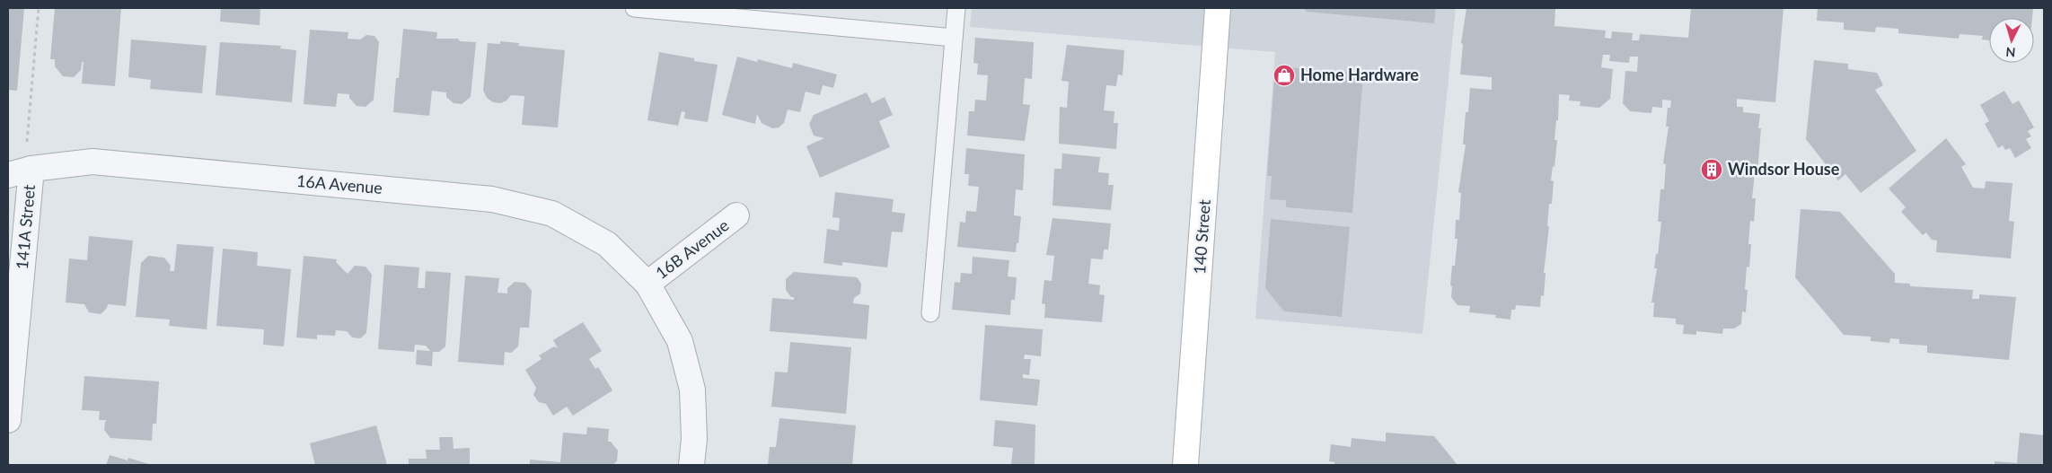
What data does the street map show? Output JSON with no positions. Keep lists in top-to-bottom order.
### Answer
{
  "streets": {
    "main road": ["140 Street"],
    "street": ["16A Avenue", "141A Street", "16B Avenue"]
  },
  "crossings": [
    ["16A Avenue", "141A Street"],
    ["16A Avenue", "16B Avenue"]
  ],
  "places": {
    "shop": ["Home Hardware"],
    "building": ["Windsor House"]
  },
  "north": "bottom"
}
